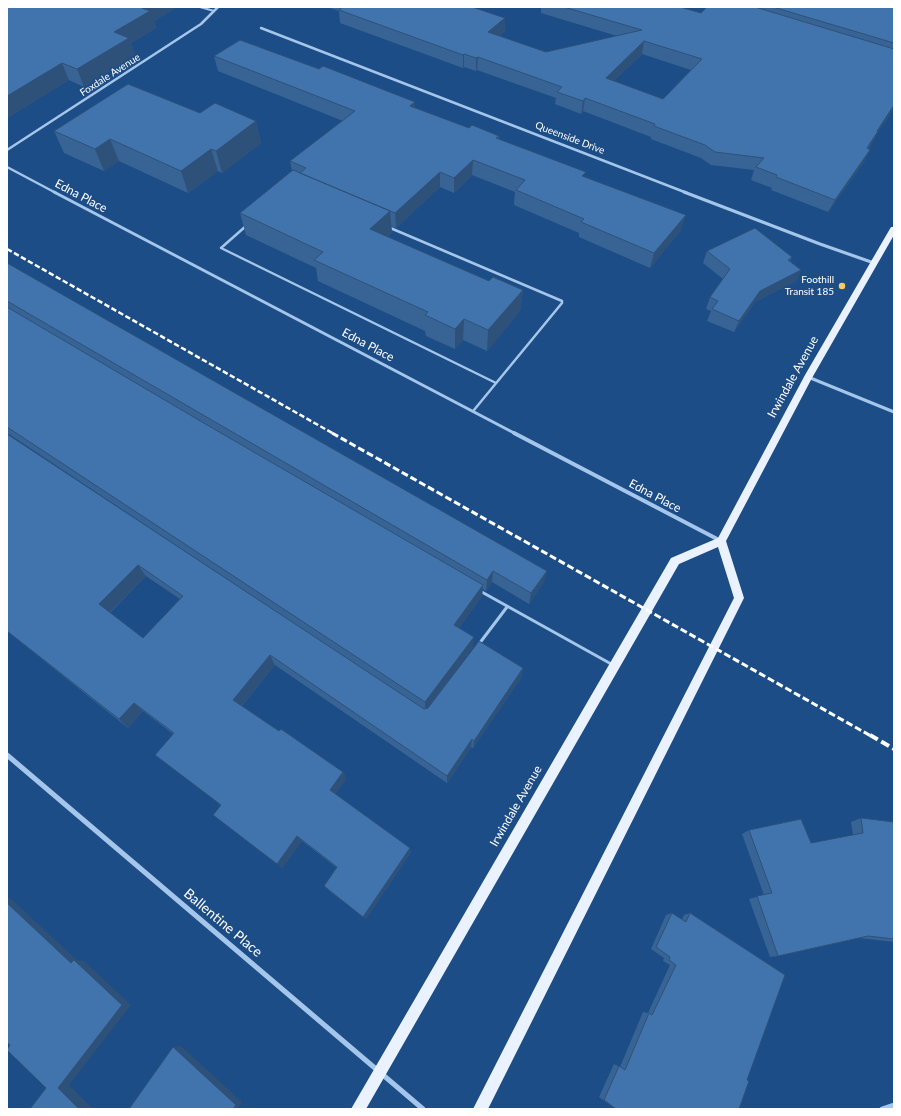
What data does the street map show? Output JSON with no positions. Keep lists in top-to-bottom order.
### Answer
{
  "streets": {
    "main road": ["Irwindale Avenue"],
    "street": [
      "Foxdale Avenue",
      "Queenside Drive",
      "Edna Place",
      "Ballentine Place"
    ]
  },
  "crossings": [
    ["Queenside Drive", "Irwindale Avenue"],
    ["Edna Place", "Irwindale Avenue"],
    ["Irwindale Avenue", "Ballentine Place"]
  ],
  "places": ["Foothill Transit 185"]
}
